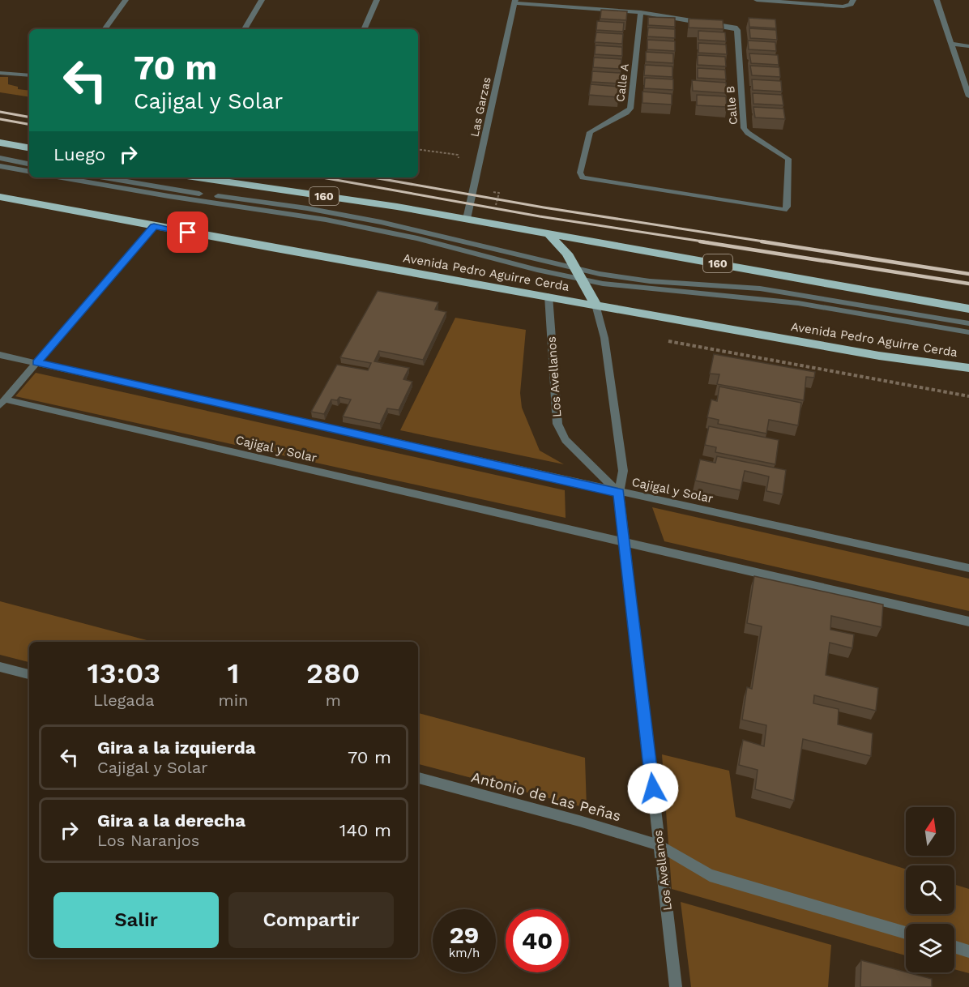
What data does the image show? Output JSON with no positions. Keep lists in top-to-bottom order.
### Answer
{
  "streets": {
    "highway": ["160", "Avenida Pedro Aguirre Cerda"],
    "street": [
      "Calle A",
      "Calle B",
      "Las Garzas",
      "Los Avellanos",
      "Cajigal y Solar",
      "Antonio de Las Peñas"
    ]
  },
  "crossings": [
    ["Calle A", "Calle B"],
    ["Las Garzas", "160"],
    ["Avenida Pedro Aguirre Cerda", "Los Avellanos"],
    ["Los Avellanos", "Cajigal y Solar"],
    ["Los Avellanos", "Antonio de Las Peñas"]
  ],
  "north": "top",
  "page": {
    "turn": ["70 m", "Cajigal y Solar"],
    "then": "Luego",
    "eta": [
      "13:03",
      "Llegada",
      "1",
      "min",
      "280",
      "m"
    ],
    "list": [
      {
        "name": "Gira a la izquierda",
        "note": "Cajigal y Solar",
        "value": "70 m"
      },
      {
        "name": "Gira a la derecha",
        "note": "Los Naranjos",
        "value": "140 m"
      }
    ],
    "buttons": ["Salir", "Compartir"],
    "speed": "29 km/h",
    "limit": "40"
  }
}
